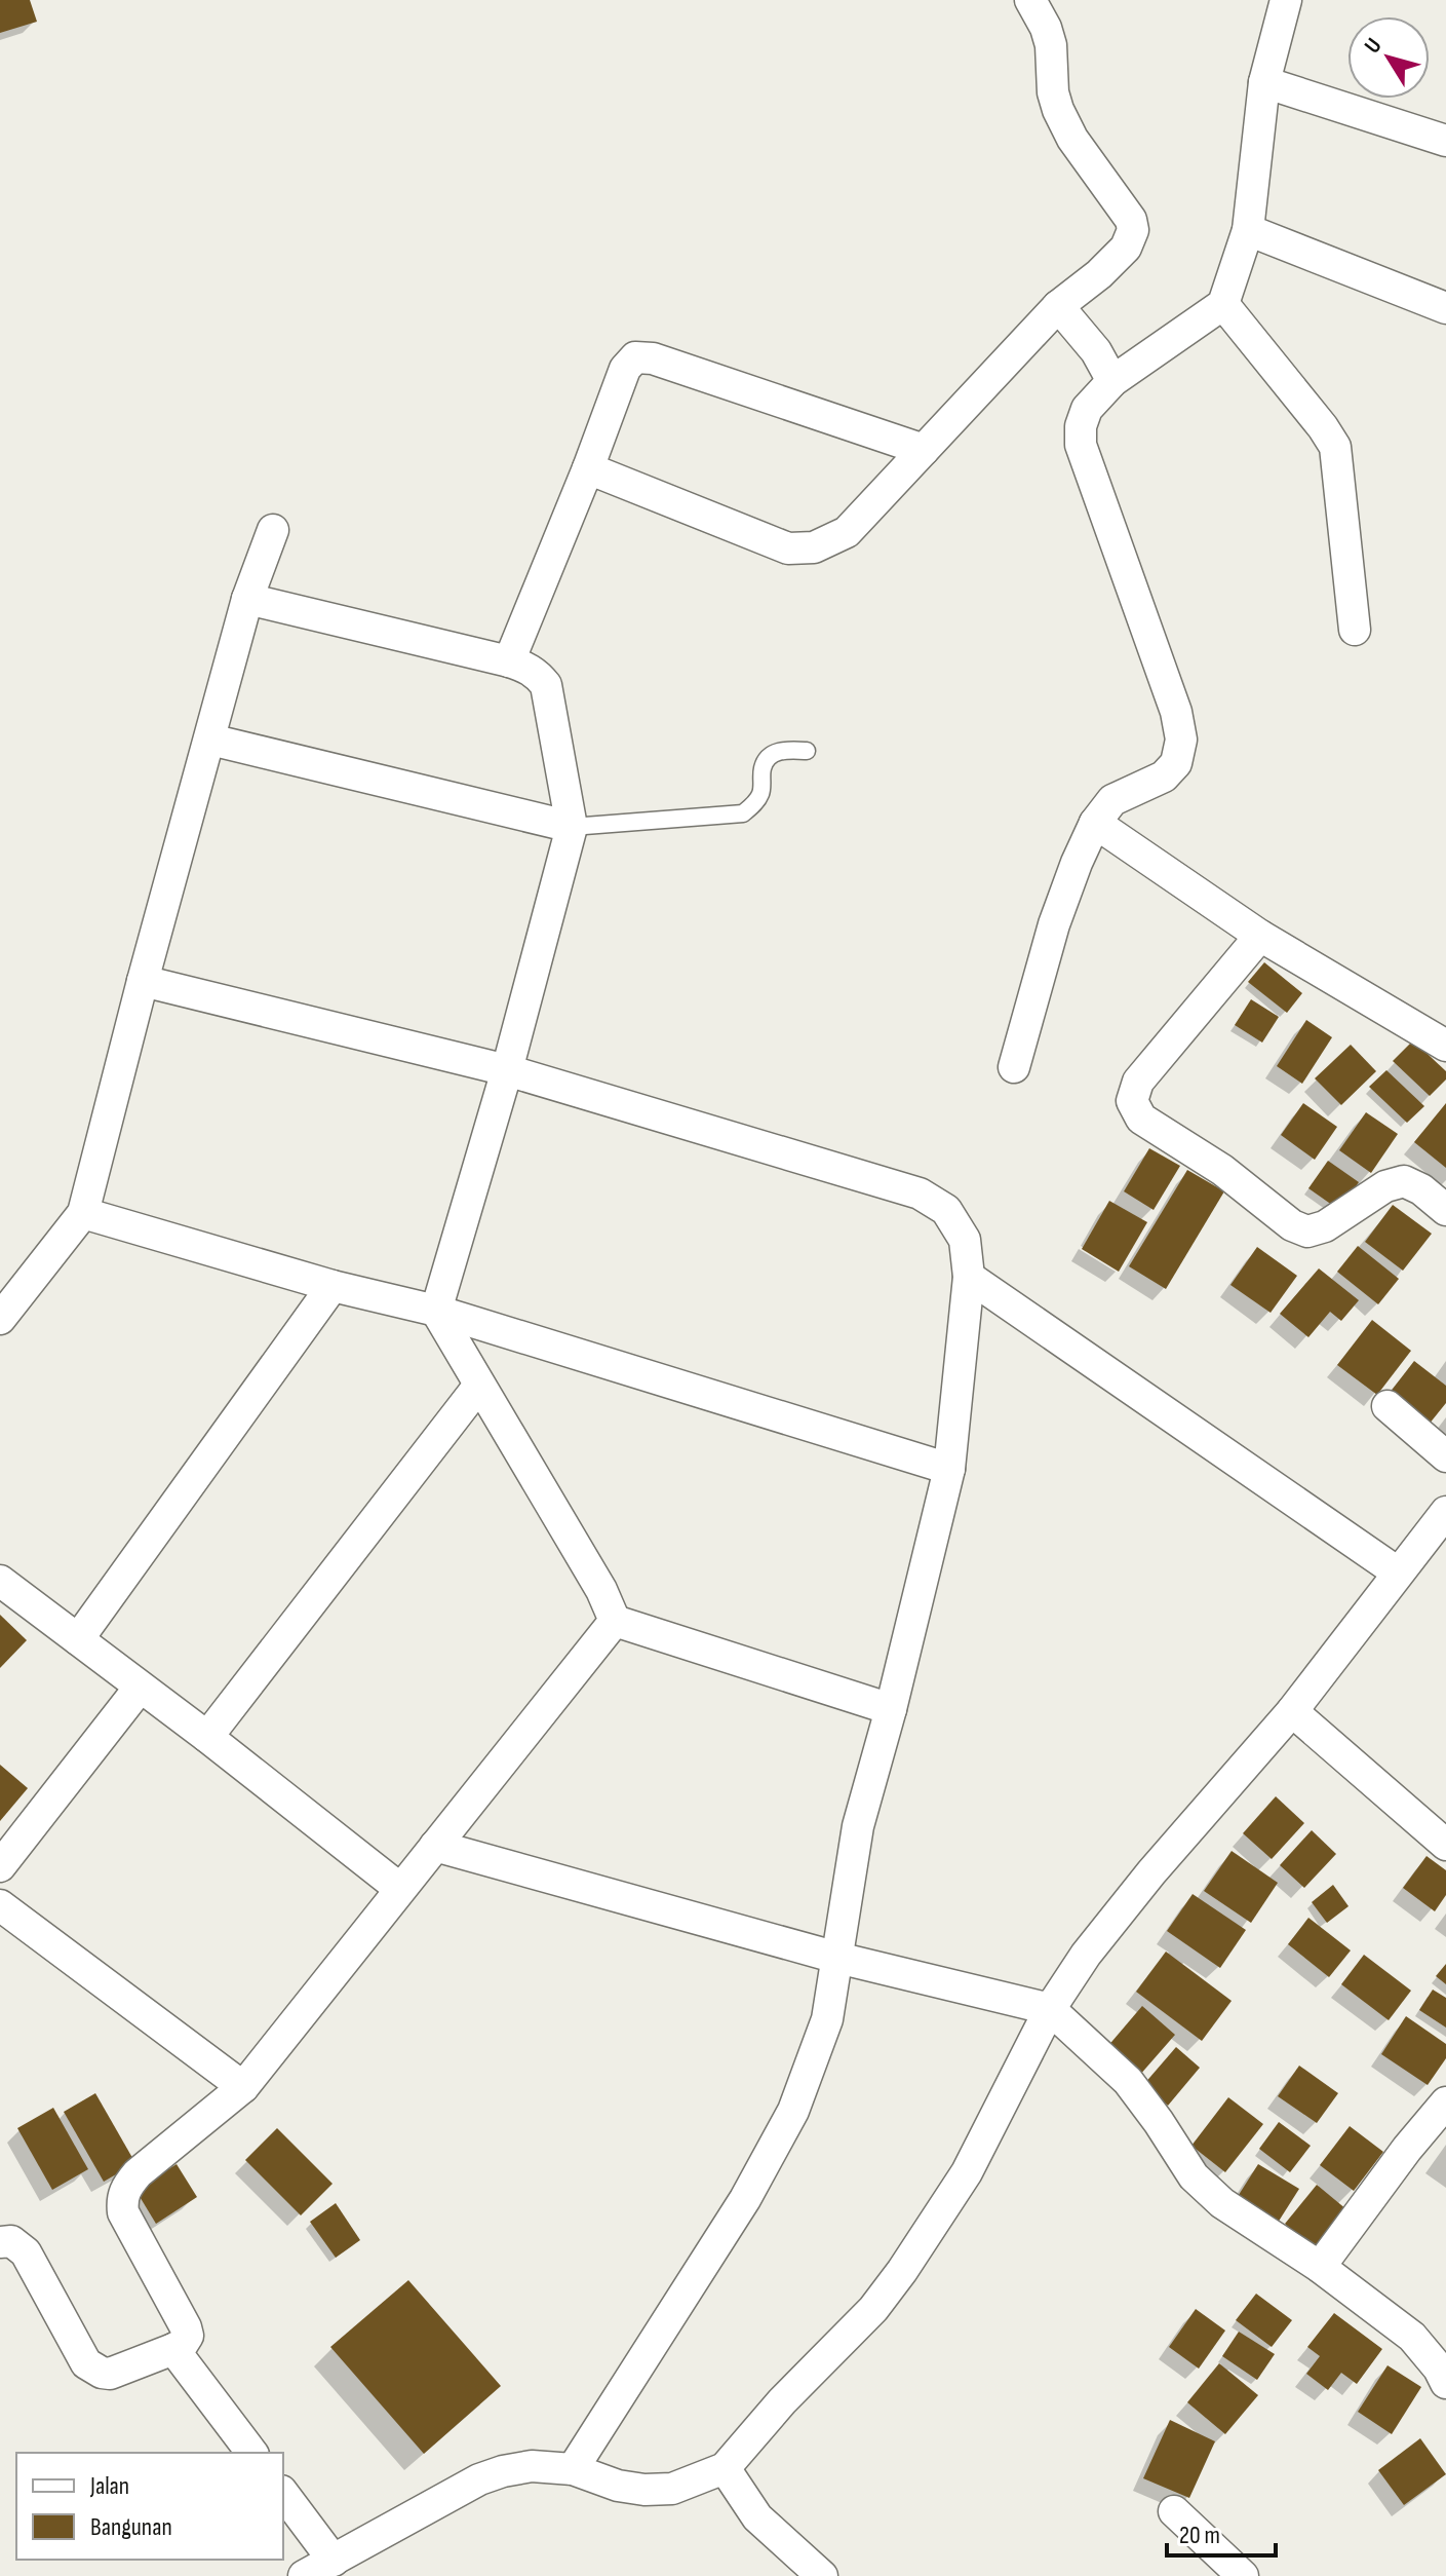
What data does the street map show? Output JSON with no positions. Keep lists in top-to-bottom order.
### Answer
{
  "legend": ["Jalan", "Bangunan"],
  "scale_bar": "20 m",
  "north": "top left"
}
